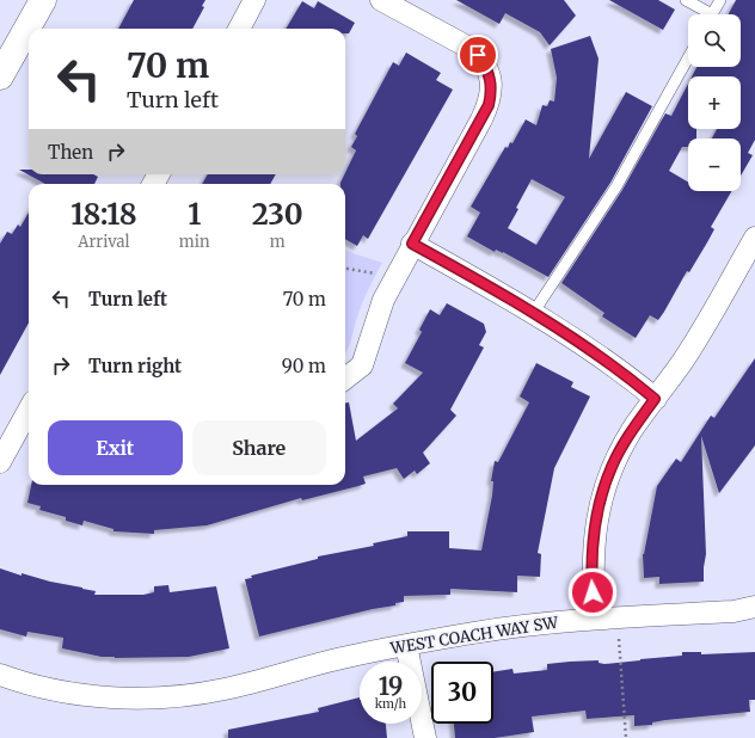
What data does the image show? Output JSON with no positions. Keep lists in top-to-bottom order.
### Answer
{
  "streets": {
    "street": ["WEST COACH WAY SW"]
  },
  "page": {
    "map_buttons": ["+", "−"],
    "turn": ["70 m", "Turn left"],
    "then": "Then",
    "eta": [
      "18:18",
      "Arrival",
      "1",
      "min",
      "230",
      "m"
    ],
    "list": [
      {
        "name": "Turn left",
        "value": "70 m"
      },
      {
        "name": "Turn right",
        "value": "90 m"
      }
    ],
    "buttons": ["Exit", "Share"],
    "speed": "19 km/h",
    "limit": "30"
  }
}
